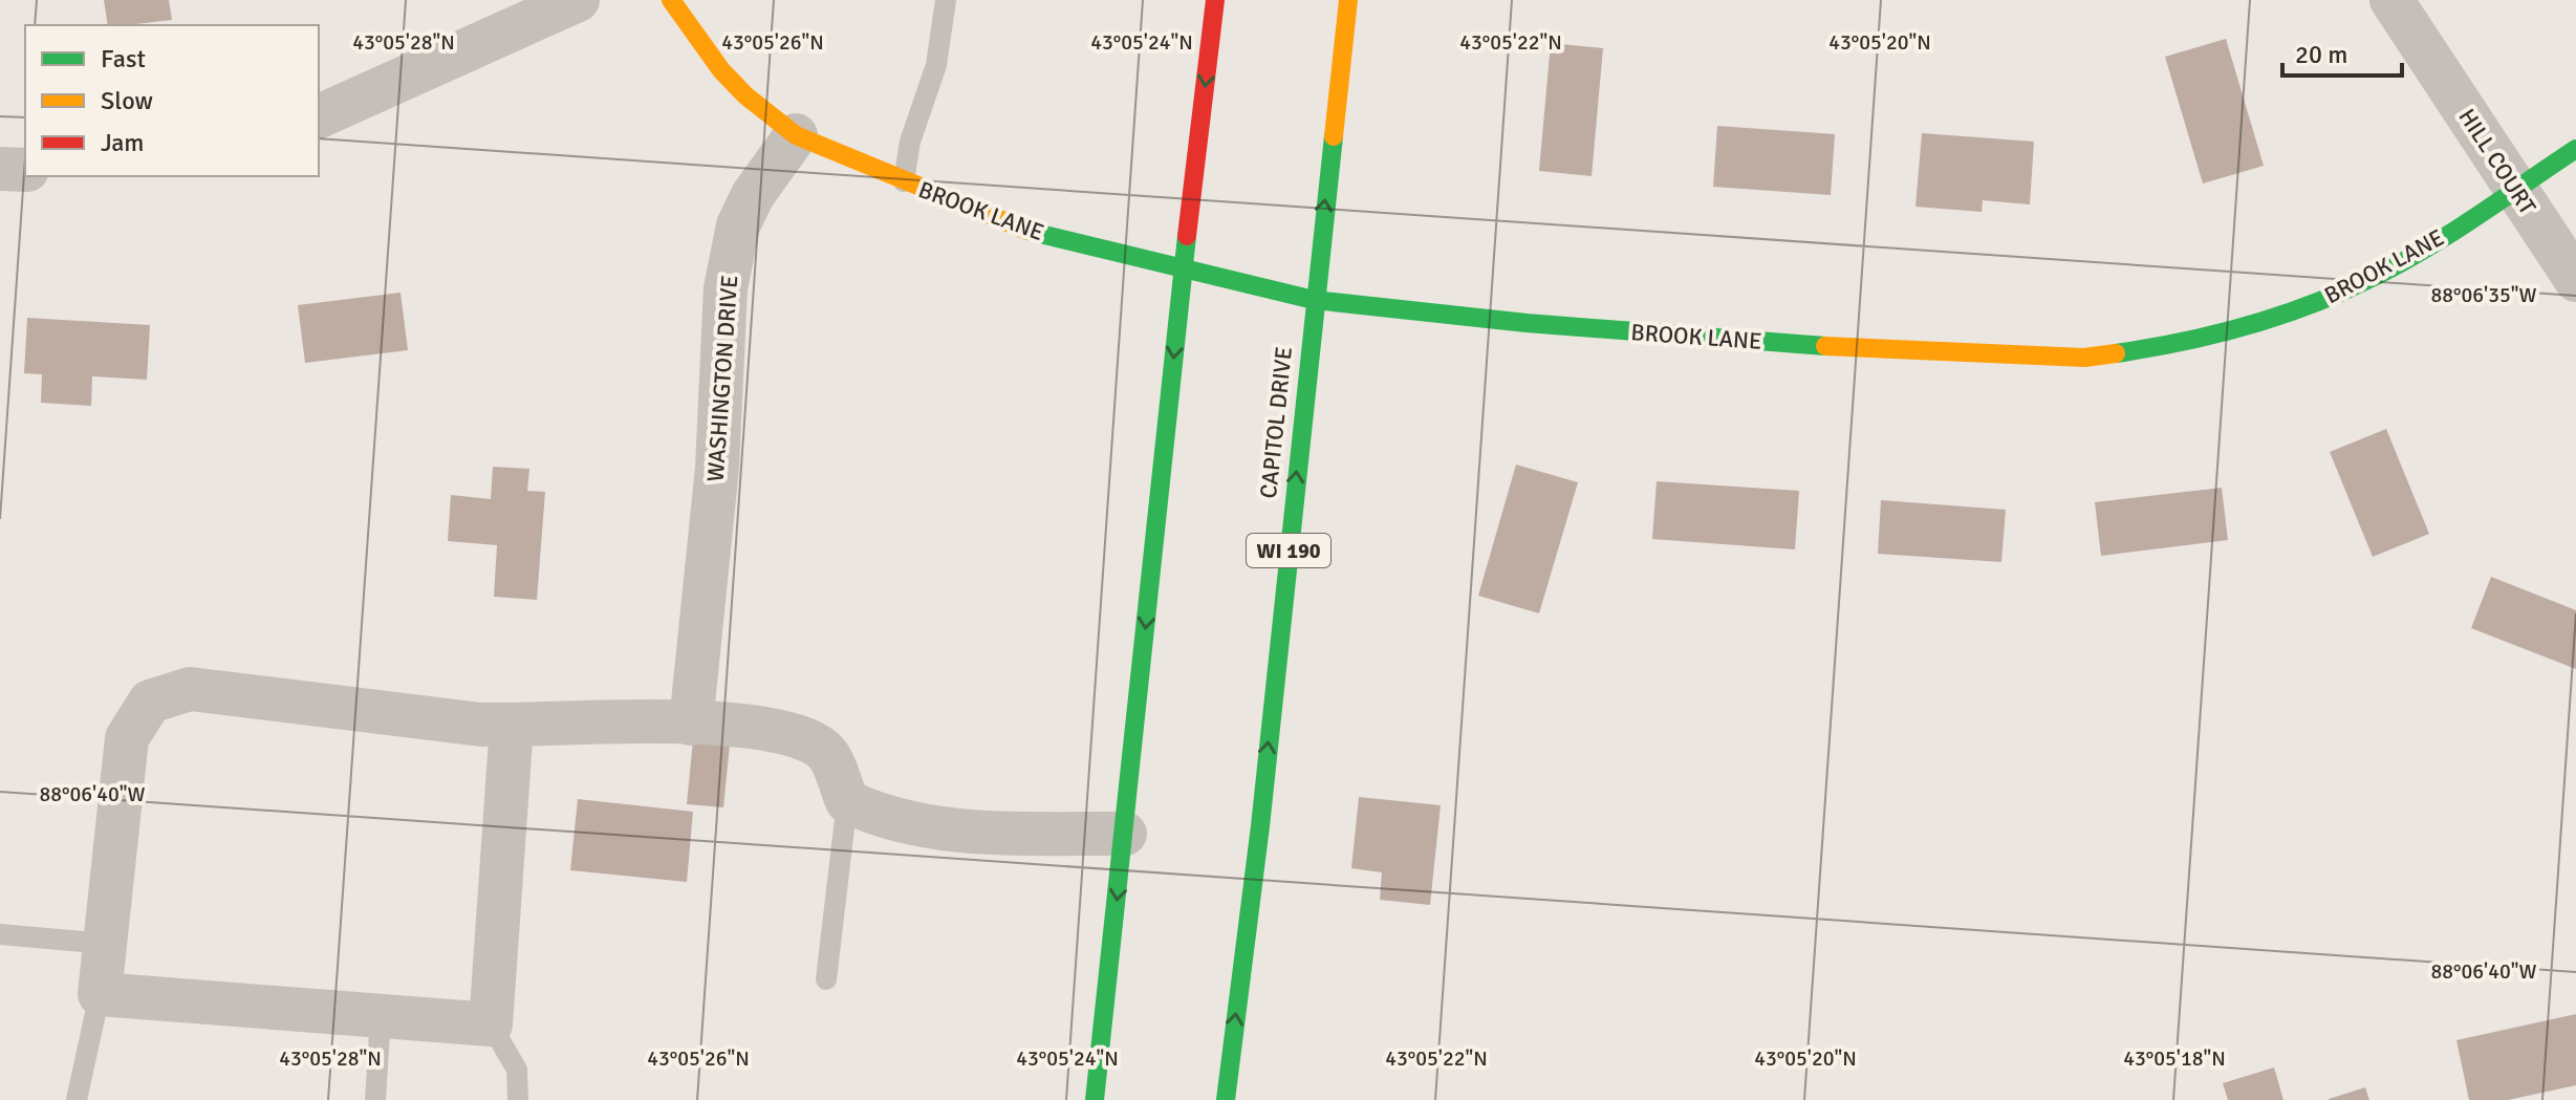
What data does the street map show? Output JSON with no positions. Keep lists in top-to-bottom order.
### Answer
{
  "streets": {
    "main road": ["BROOK LANE", "CAPITOL DRIVE", "WI 190"],
    "street": ["HILL COURT", "WASHINGTON DRIVE"]
  },
  "crossings": [
    ["HILL COURT", "BROOK LANE"],
    ["BROOK LANE", "WASHINGTON DRIVE"],
    ["BROOK LANE", "CAPITOL DRIVE"]
  ],
  "legend": ["Fast", "Slow", "Jam"],
  "scale_bar": "20 m",
  "coordinates": [
    "43°05'28\"N",
    "43°05'26\"N",
    "43°05'24\"N",
    "43°05'22\"N",
    "43°05'20\"N",
    "88°06'35\"W",
    "88°06'40\"W",
    "43°05'18\"N"
  ]
}
